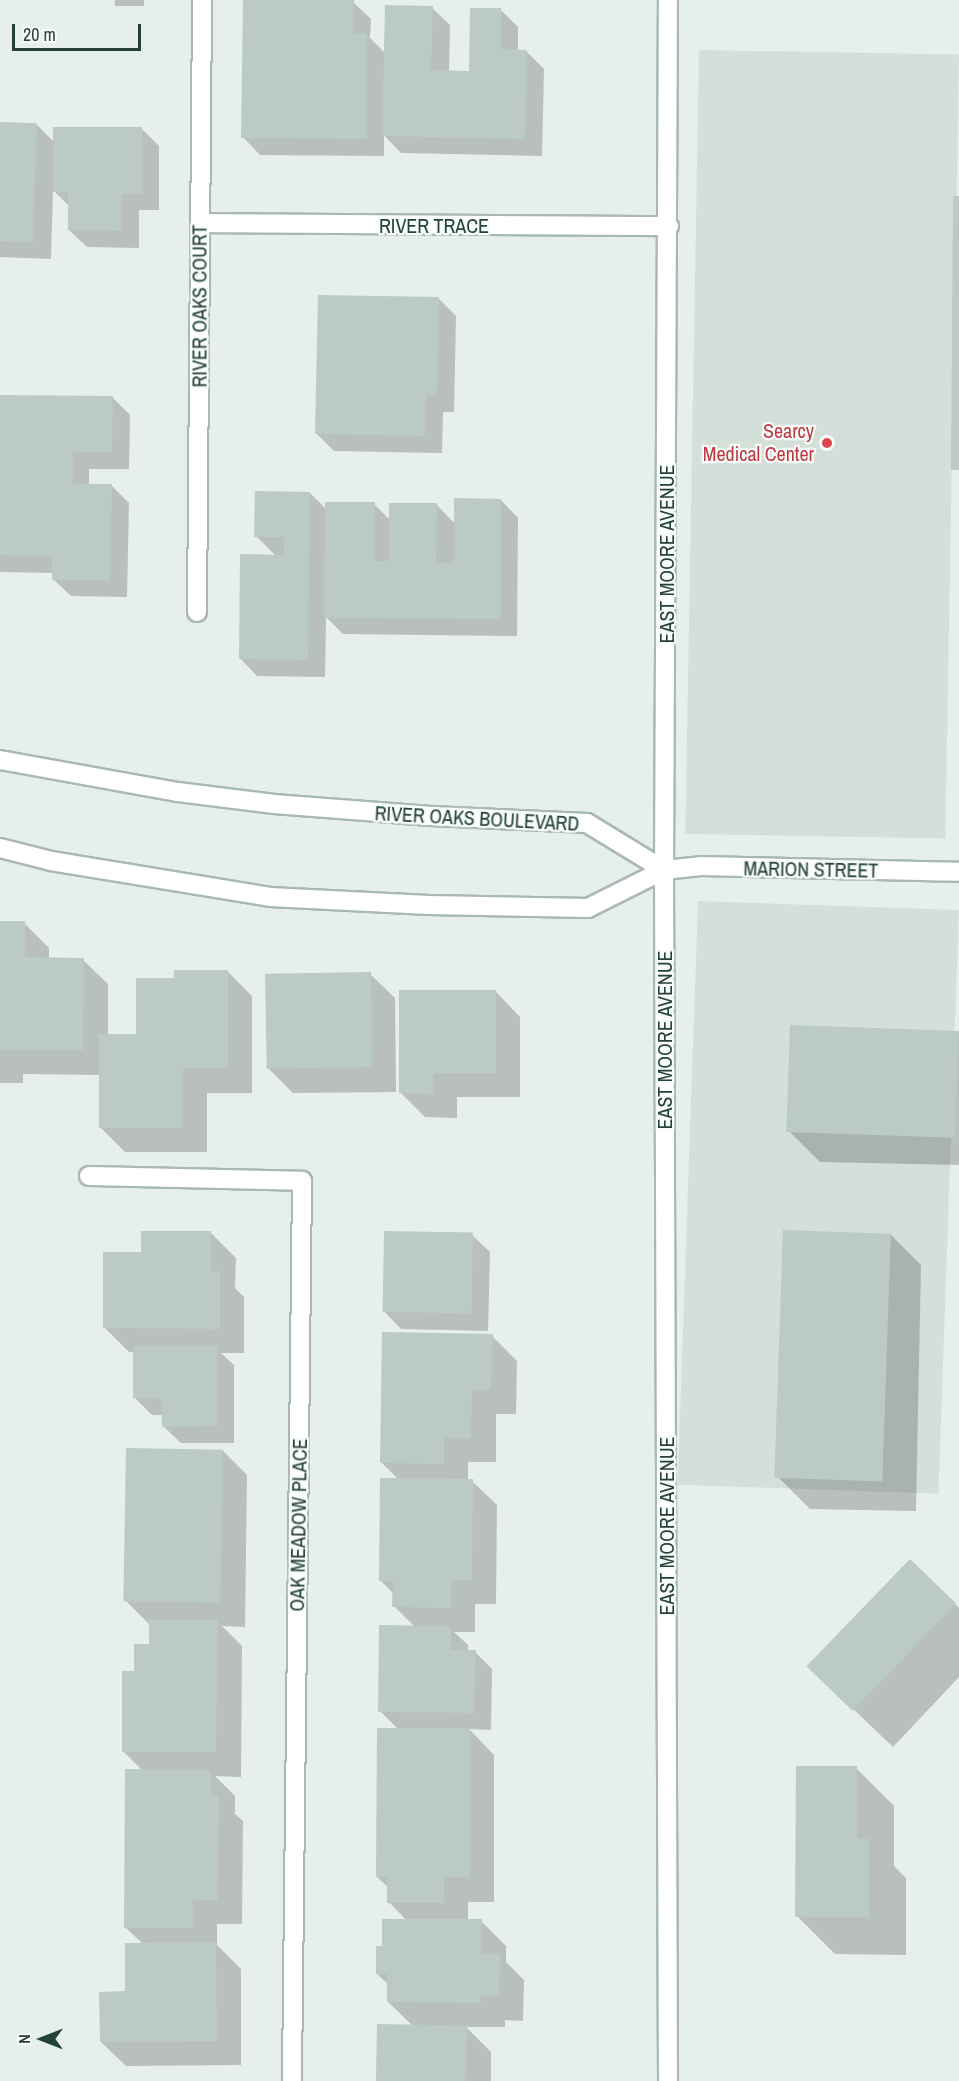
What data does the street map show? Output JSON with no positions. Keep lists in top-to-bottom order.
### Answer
{
  "streets": {
    "street": [
      "RIVER TRACE",
      "RIVER OAKS COURT",
      "EAST MOORE AVENUE",
      "RIVER OAKS BOULEVARD",
      "MARION STREET",
      "OAK MEADOW PLACE"
    ]
  },
  "crossings": [
    ["RIVER TRACE", "RIVER OAKS COURT"],
    ["RIVER TRACE", "EAST MOORE AVENUE"],
    ["EAST MOORE AVENUE", "RIVER OAKS BOULEVARD"],
    ["EAST MOORE AVENUE", "MARION STREET"],
    ["RIVER OAKS BOULEVARD", "MARION STREET"]
  ],
  "places": ["Searcy Medical Center"],
  "scale_bar": "20 m",
  "north": "left"
}
